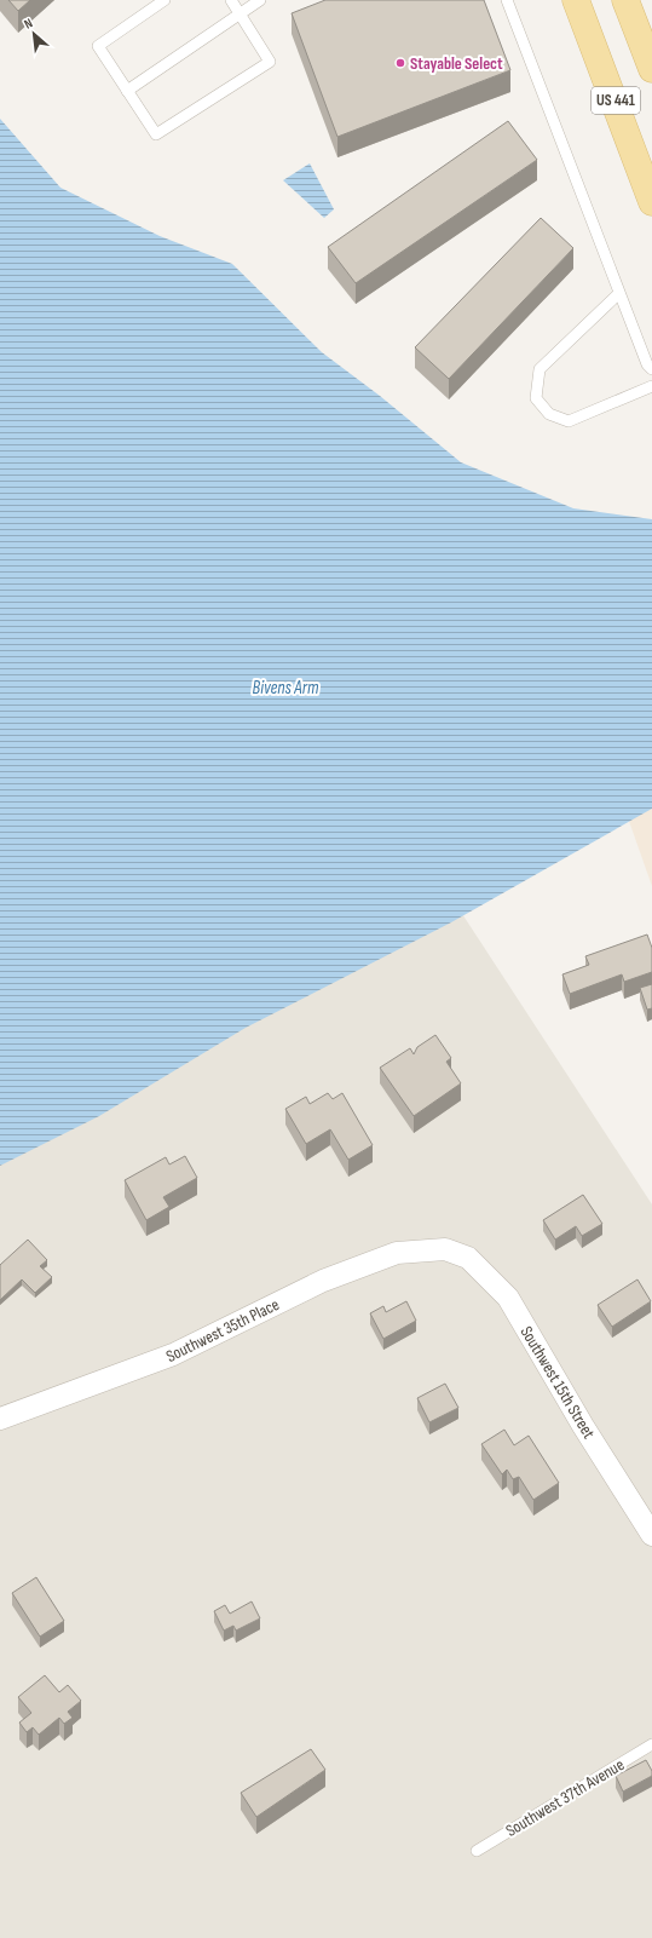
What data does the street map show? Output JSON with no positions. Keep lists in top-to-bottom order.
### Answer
{
  "streets": {
    "main road": ["US 441"],
    "street": ["Southwest 35th Place", "Southwest 15th Street"],
    "lane": ["Southwest 37th Avenue"]
  },
  "crossings": [
    ["Southwest 35th Place", "Southwest 15th Street"]
  ],
  "water": ["Bivens Arm"],
  "places": ["Stayable Select"],
  "north": "top left"
}
